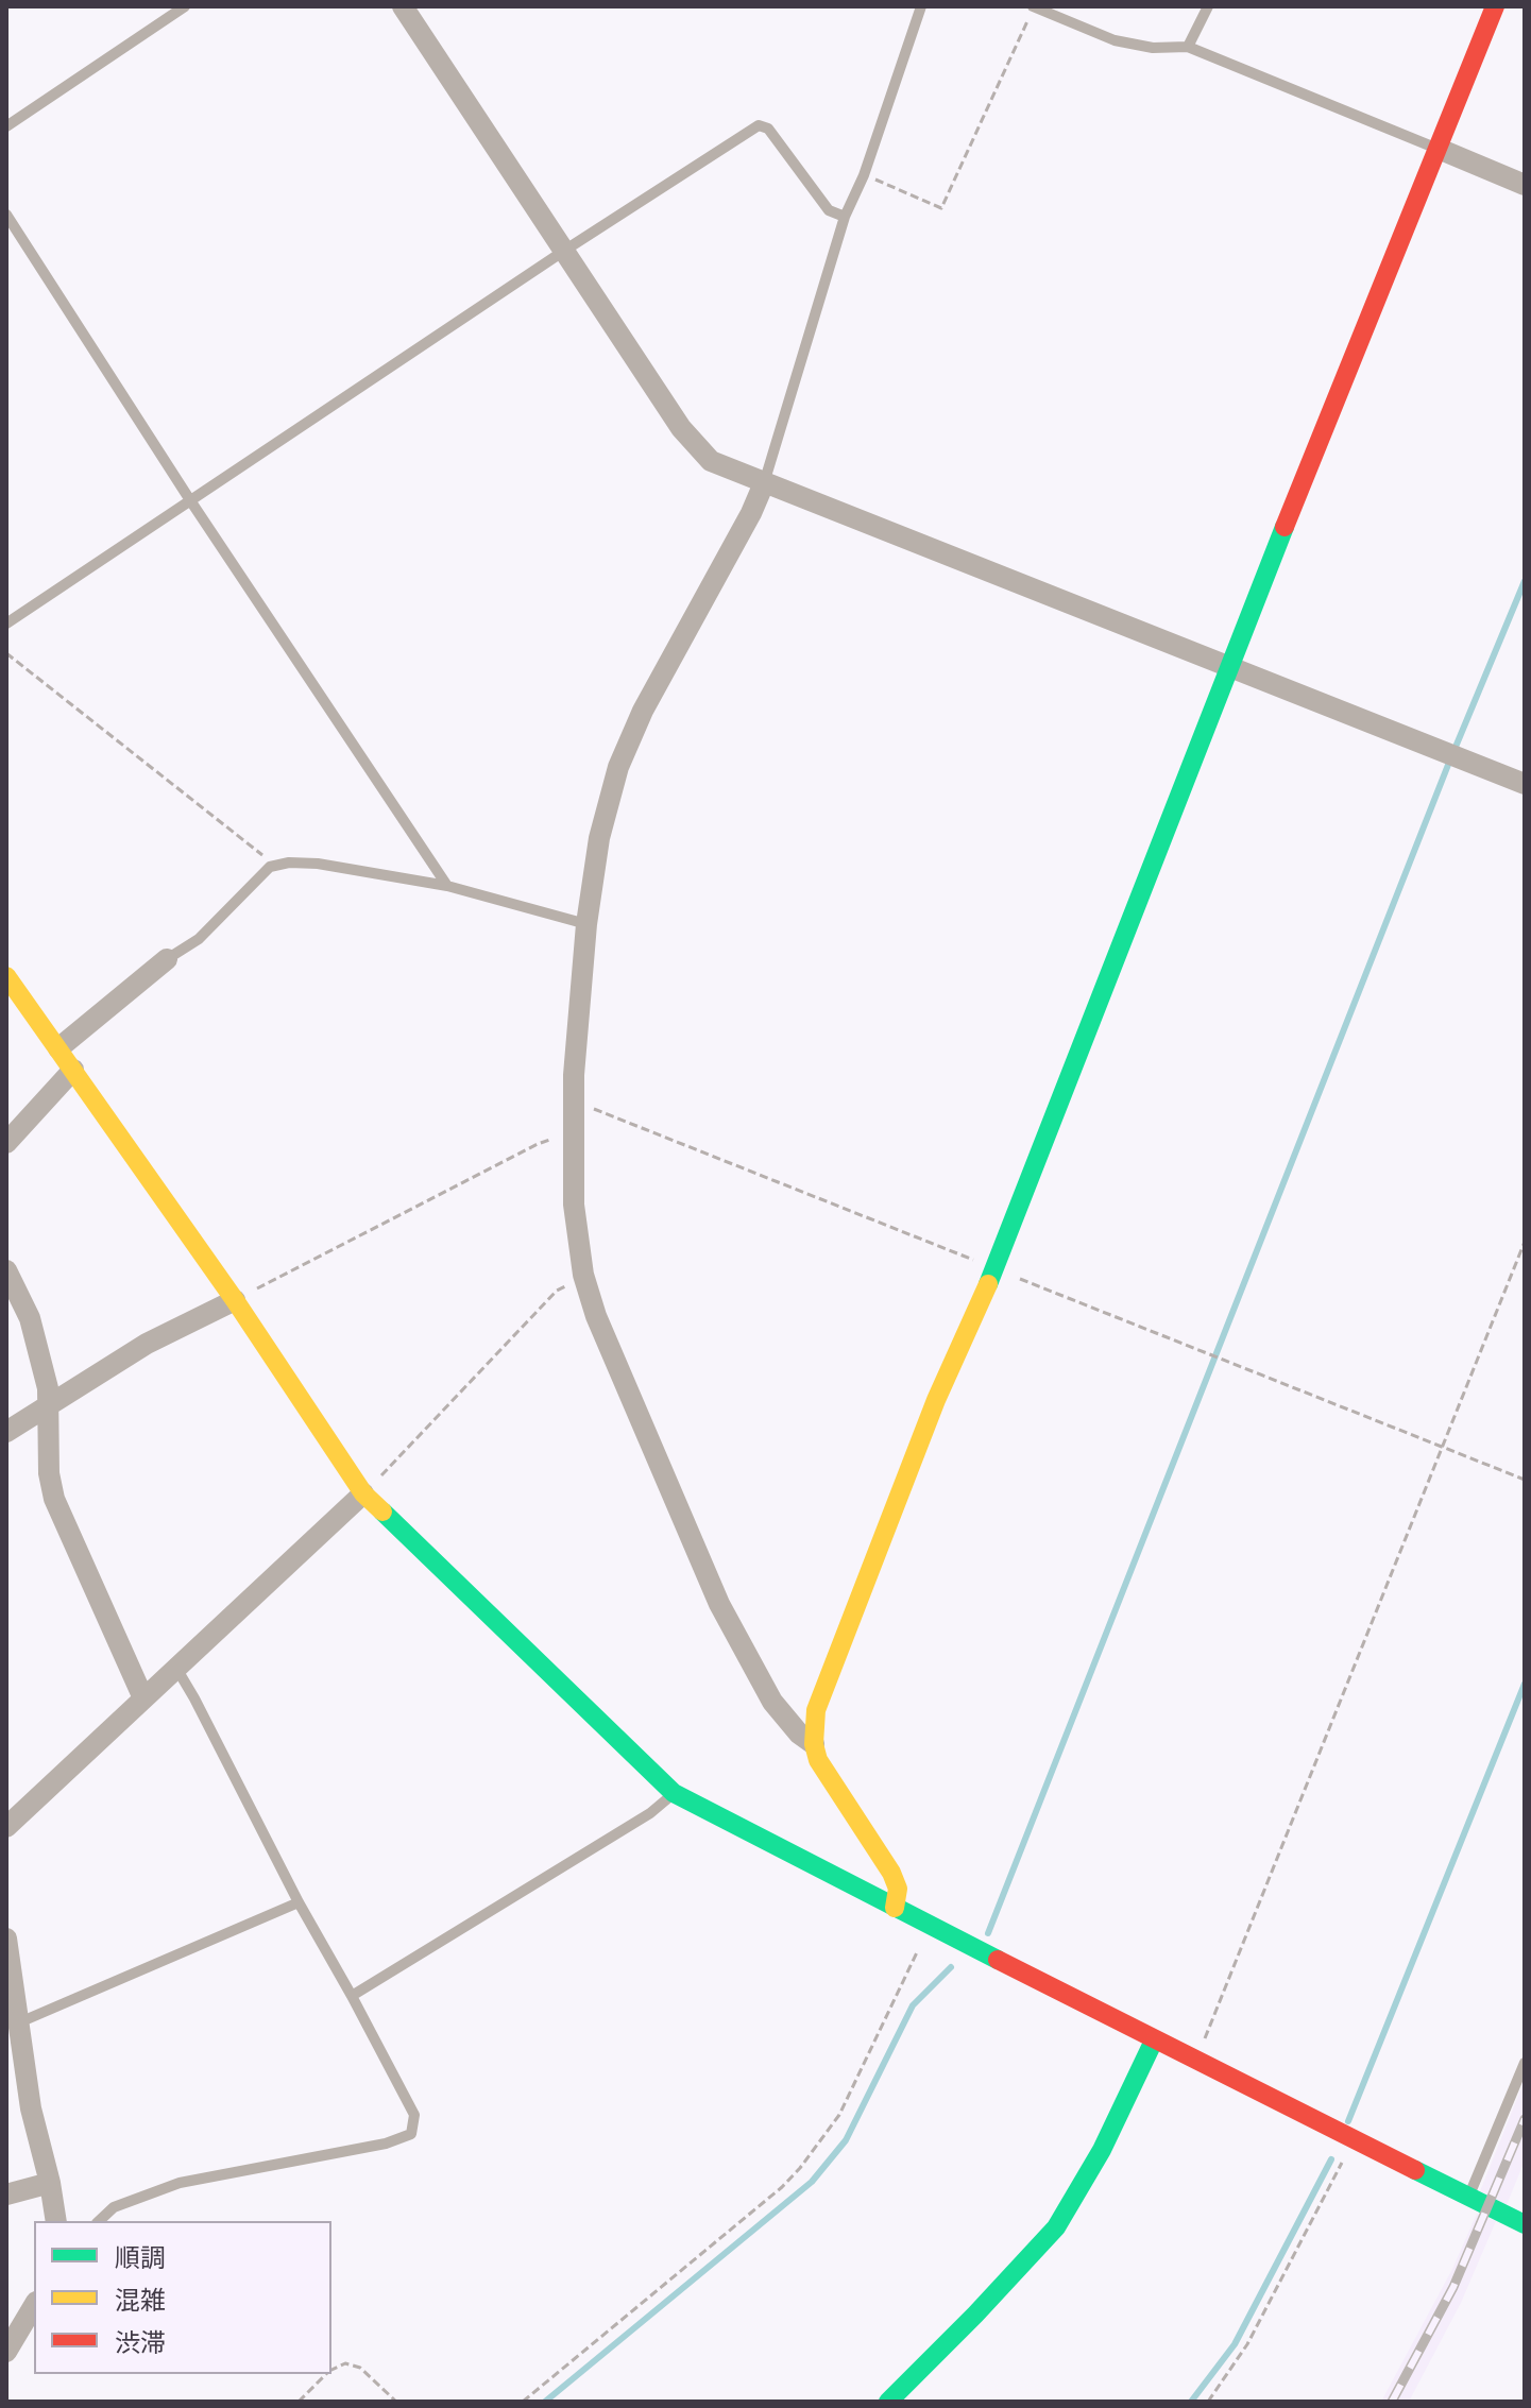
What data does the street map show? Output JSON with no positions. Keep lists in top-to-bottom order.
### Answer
{
  "legend": ["順調", "混雑", "渋滞"]
}
